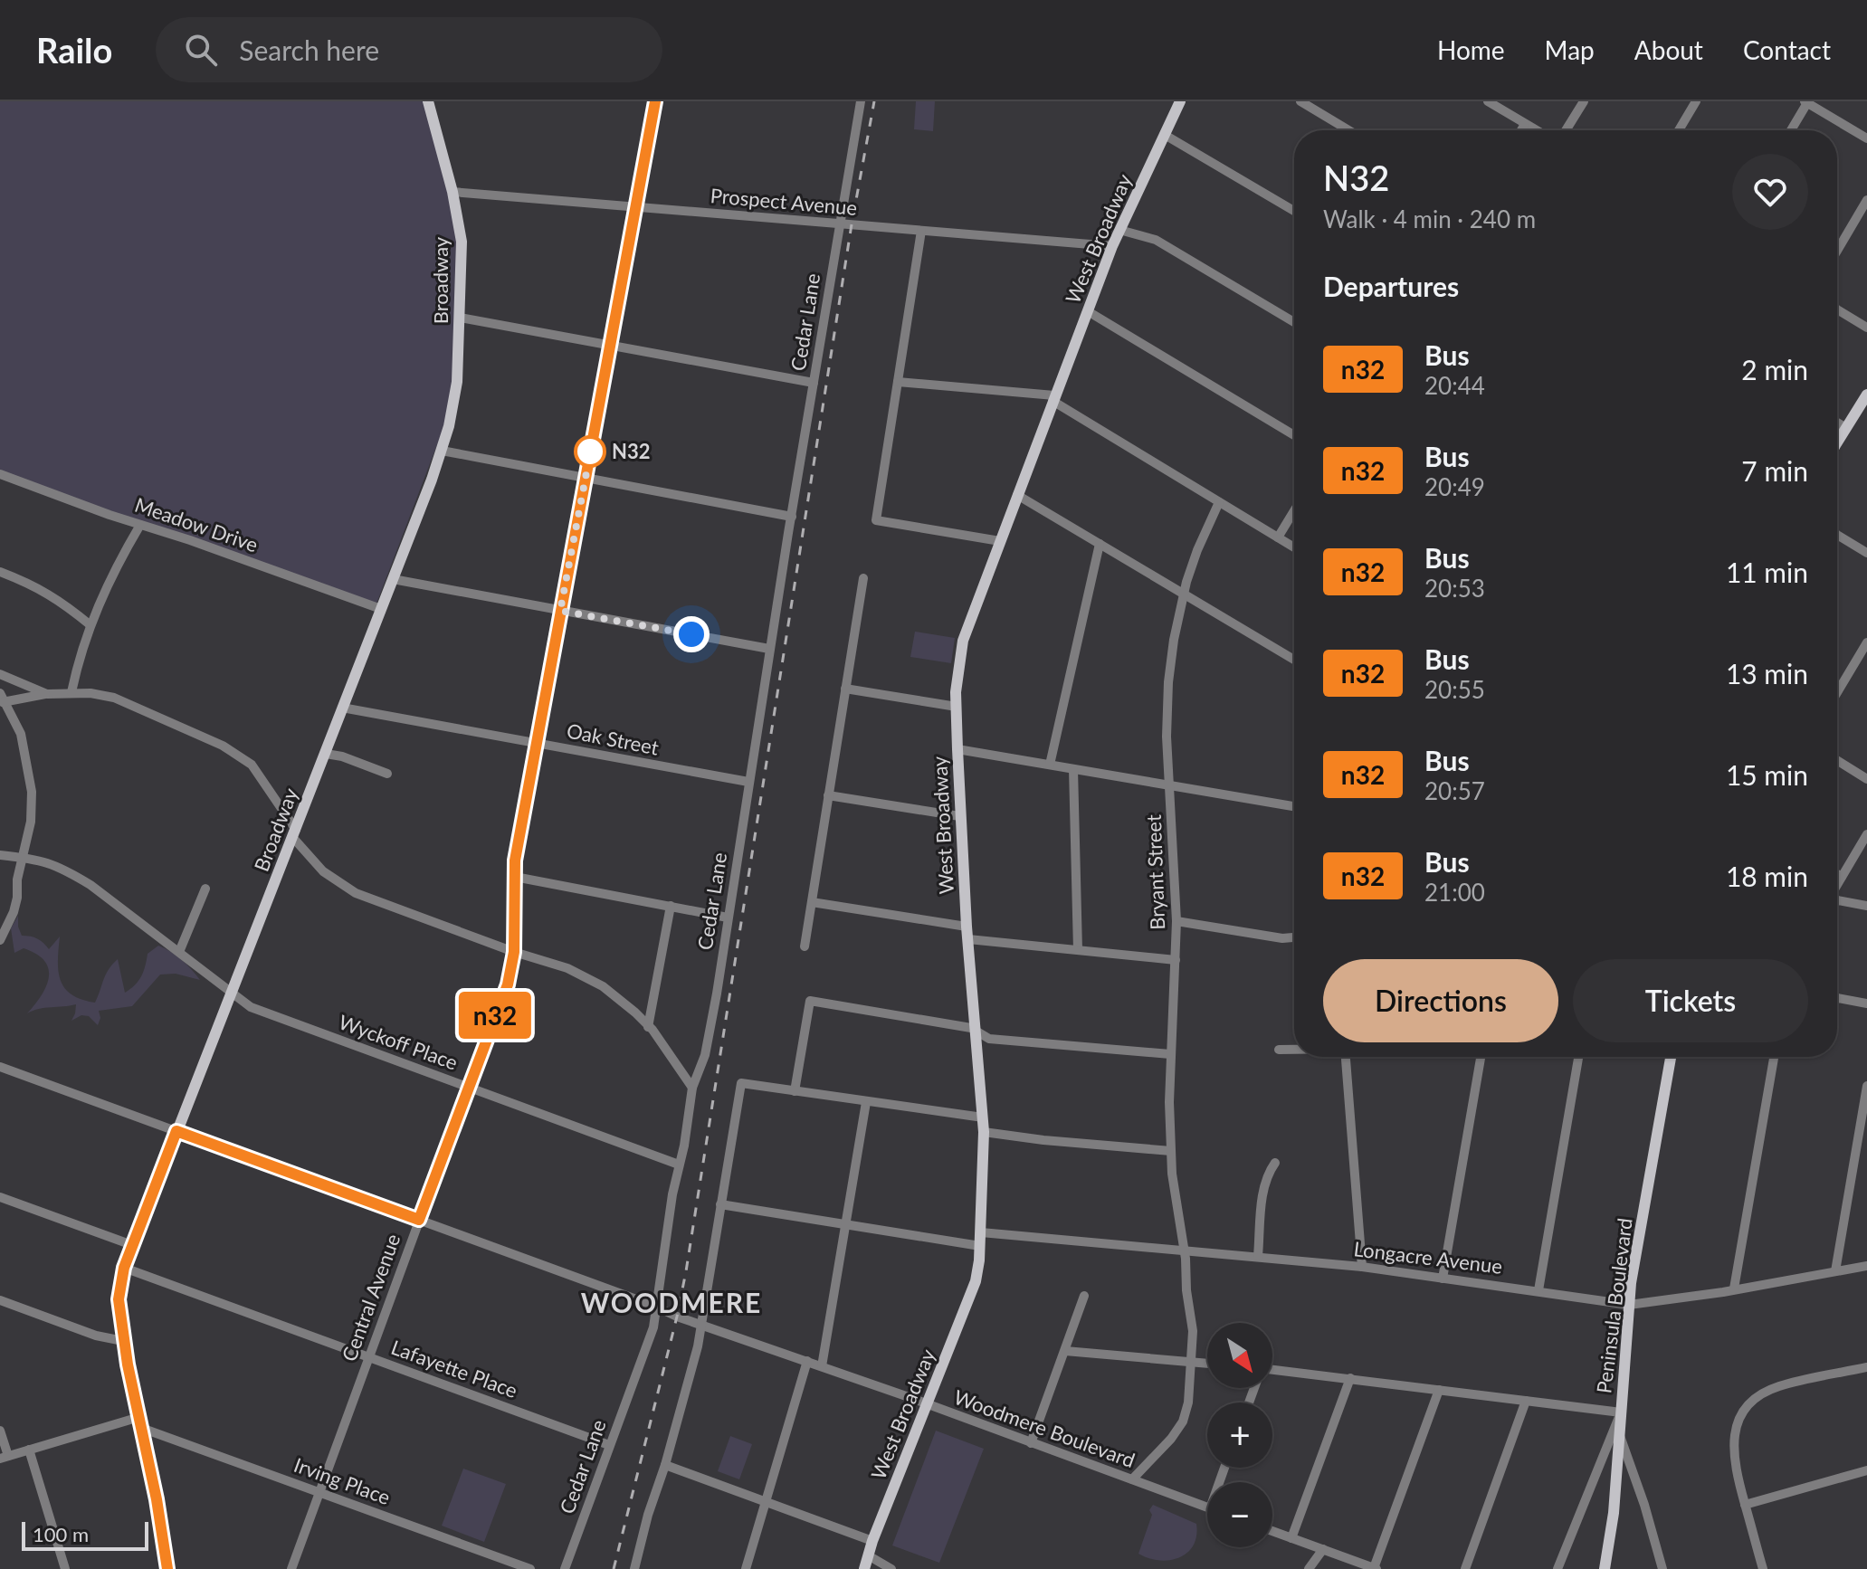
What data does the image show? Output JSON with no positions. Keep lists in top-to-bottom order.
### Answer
{
  "streets": {
    "main road": ["West Broadway", "Broadway", "Peninsula Boulevard"],
    "street": [
      "Prospect Avenue",
      "Cedar Lane",
      "Meadow Drive",
      "Oak Street",
      "Bryant Street",
      "Wyckoff Place",
      "Longacre Avenue",
      "Central Avenue",
      "Lafayette Place",
      "Woodmere Boulevard",
      "Irving Place"
    ]
  },
  "crossings": [
    ["Prospect Avenue", "West Broadway"],
    ["Prospect Avenue", "Broadway"],
    ["Prospect Avenue", "Cedar Lane"],
    ["Prospect Avenue", "Central Avenue"],
    ["West Broadway", "Longacre Avenue"],
    ["West Broadway", "Woodmere Boulevard"],
    ["Broadway", "Meadow Drive"],
    ["Broadway", "Oak Street"],
    ["Broadway", "Wyckoff Place"],
    ["Broadway", "Lafayette Place"],
    ["Broadway", "Woodmere Boulevard"],
    ["Broadway", "Irving Place"],
    ["Cedar Lane", "Oak Street"],
    ["Cedar Lane", "Wyckoff Place"],
    ["Cedar Lane", "Lafayette Place"],
    ["Cedar Lane", "Woodmere Boulevard"],
    ["Oak Street", "Central Avenue"],
    ["Bryant Street", "Longacre Avenue"],
    ["Bryant Street", "Woodmere Boulevard"],
    ["Wyckoff Place", "Central Avenue"],
    ["Longacre Avenue", "Peninsula Boulevard"],
    ["Central Avenue", "Lafayette Place"],
    ["Central Avenue", "Woodmere Boulevard"],
    ["Central Avenue", "Irving Place"]
  ],
  "districts": ["WOODMERE"],
  "places": ["N32"],
  "lines": ["bus line n32"],
  "scale_bar": "100 m",
  "north": "bottom right",
  "page": {
    "header": "Railo",
    "search": "Search here",
    "nav": [
      "Home",
      "Map",
      "About",
      "Contact"
    ],
    "on_map": "n32",
    "heading": [
      ["N32", "Walk · 4 min · 240 m"],
      "Departures"
    ],
    "list": [
      {
        "mark": "n32",
        "name": "Bus",
        "note": "20:44",
        "value": "2 min"
      },
      {
        "mark": "n32",
        "name": "Bus",
        "note": "20:49",
        "value": "7 min"
      },
      {
        "mark": "n32",
        "name": "Bus",
        "note": "20:53",
        "value": "11 min"
      },
      {
        "mark": "n32",
        "name": "Bus",
        "note": "20:55",
        "value": "13 min"
      },
      {
        "mark": "n32",
        "name": "Bus",
        "note": "20:57",
        "value": "15 min"
      },
      {
        "mark": "n32",
        "name": "Bus",
        "note": "21:00",
        "value": "18 min"
      }
    ],
    "buttons": ["Directions", "Tickets"],
    "map_buttons": ["+", "−"],
    "scale": "100 m"
  }
}
